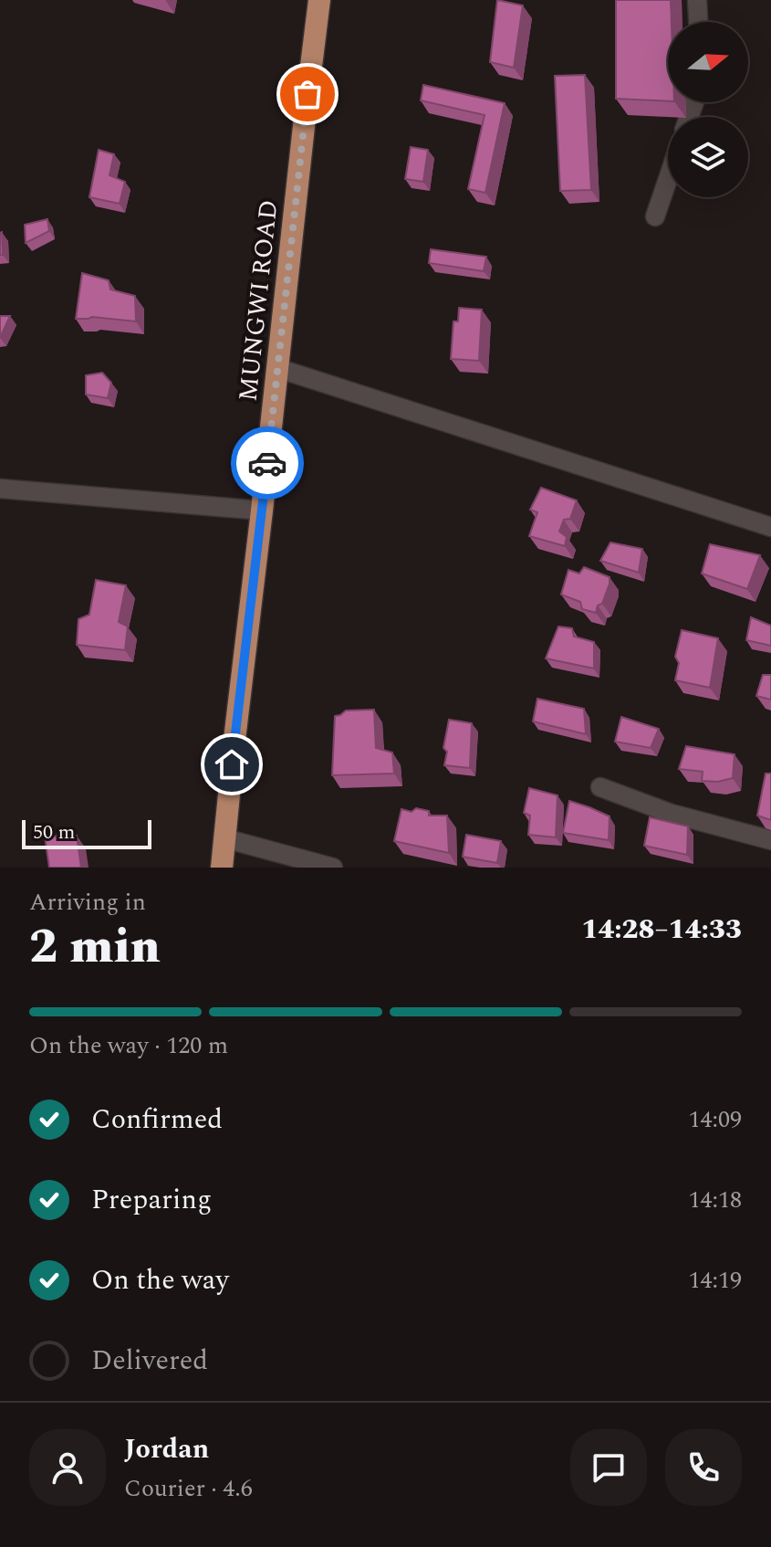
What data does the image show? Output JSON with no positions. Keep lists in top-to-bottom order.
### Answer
{
  "streets": {
    "main road": ["MUNGWI ROAD"]
  },
  "scale_bar": "50 m",
  "north": "right",
  "page": {
    "scale": "50 m",
    "heading": ["2 min", "Arriving in", "14:28–14:33"],
    "panel": ["Jordan", "Courier · 4.6"],
    "bar": "On the way · 120 m",
    "list": [
      ["Confirmed", "14:09"],
      ["Preparing", "14:18"],
      ["On the way", "14:19"],
      "Delivered"
    ]
  }
}
